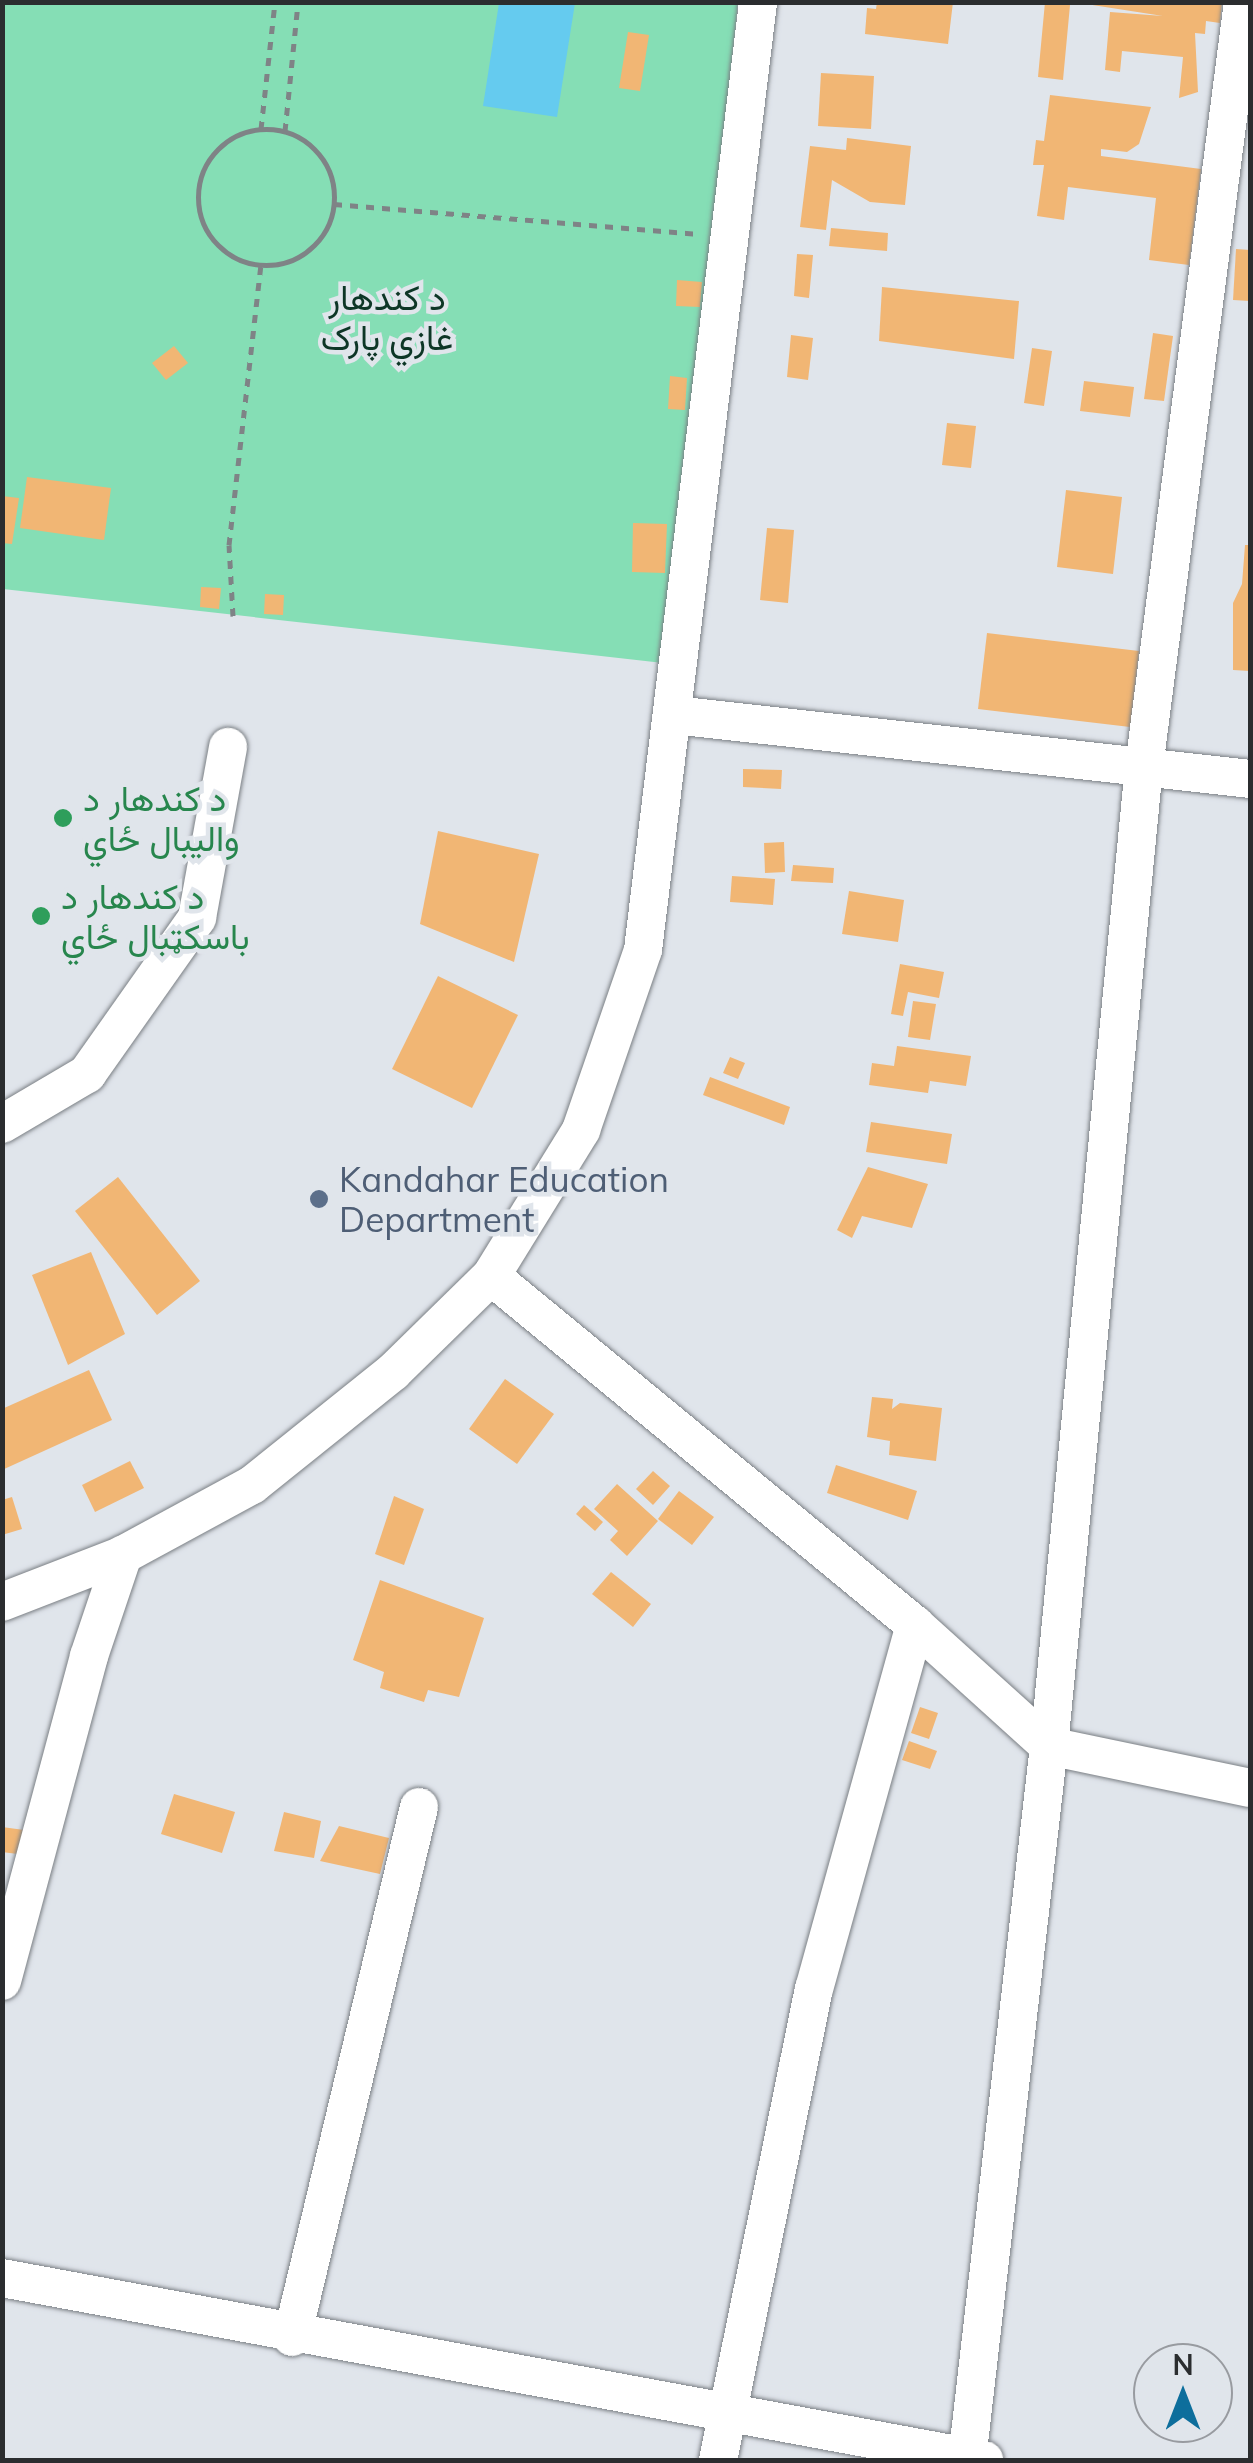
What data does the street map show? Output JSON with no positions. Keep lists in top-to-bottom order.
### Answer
{
  "parks": ["د کندهار غازي پارک"],
  "places": ["د کندهار د واليبال ځاي", "د کندهار د باسکټبال ځاي", "Kandahar Education Department"],
  "north": "top"
}
